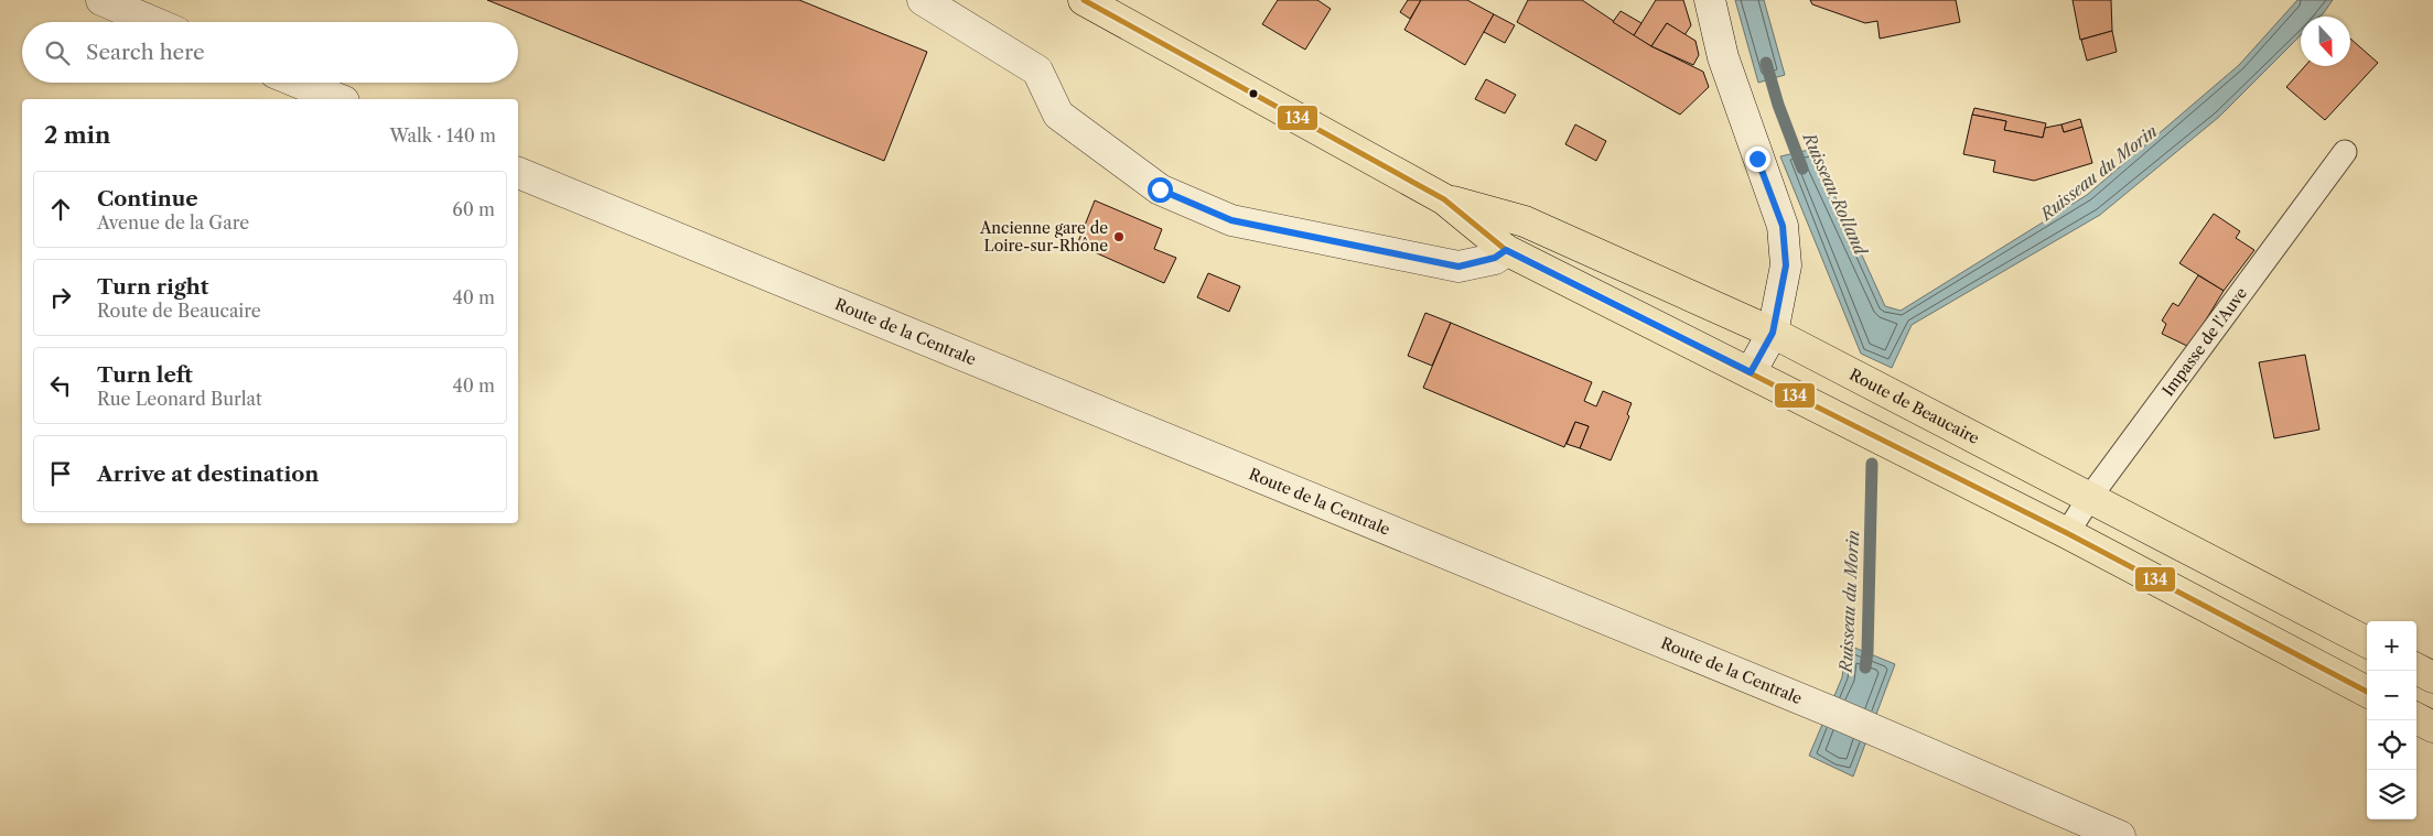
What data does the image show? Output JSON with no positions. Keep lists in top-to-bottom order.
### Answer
{
  "streets": {
    "main road": ["Route de Beaucaire"],
    "street": ["Route de la Centrale"],
    "lane": ["Impasse de l'Auve"]
  },
  "crossings": [
    ["Impasse de l'Auve", "Route de Beaucaire"]
  ],
  "water": ["Ruisseau du Morin", "Ruisseau Rolland"],
  "places": ["Ancienne gare de Loire-sur-Rhône"],
  "lines": ["transit line 134"],
  "north": "bottom",
  "page": {
    "search": "Search here",
    "heading": ["2 min", "Walk · 140 m"],
    "list": [
      ["Continue", "Avenue de la Gare", "60 m"],
      ["Turn right", "Route de Beaucaire", "40 m"],
      ["Turn left", "Rue Leonard Burlat", "40 m"],
      "Arrive at destination"
    ],
    "map_buttons": ["+", "−"]
  }
}
